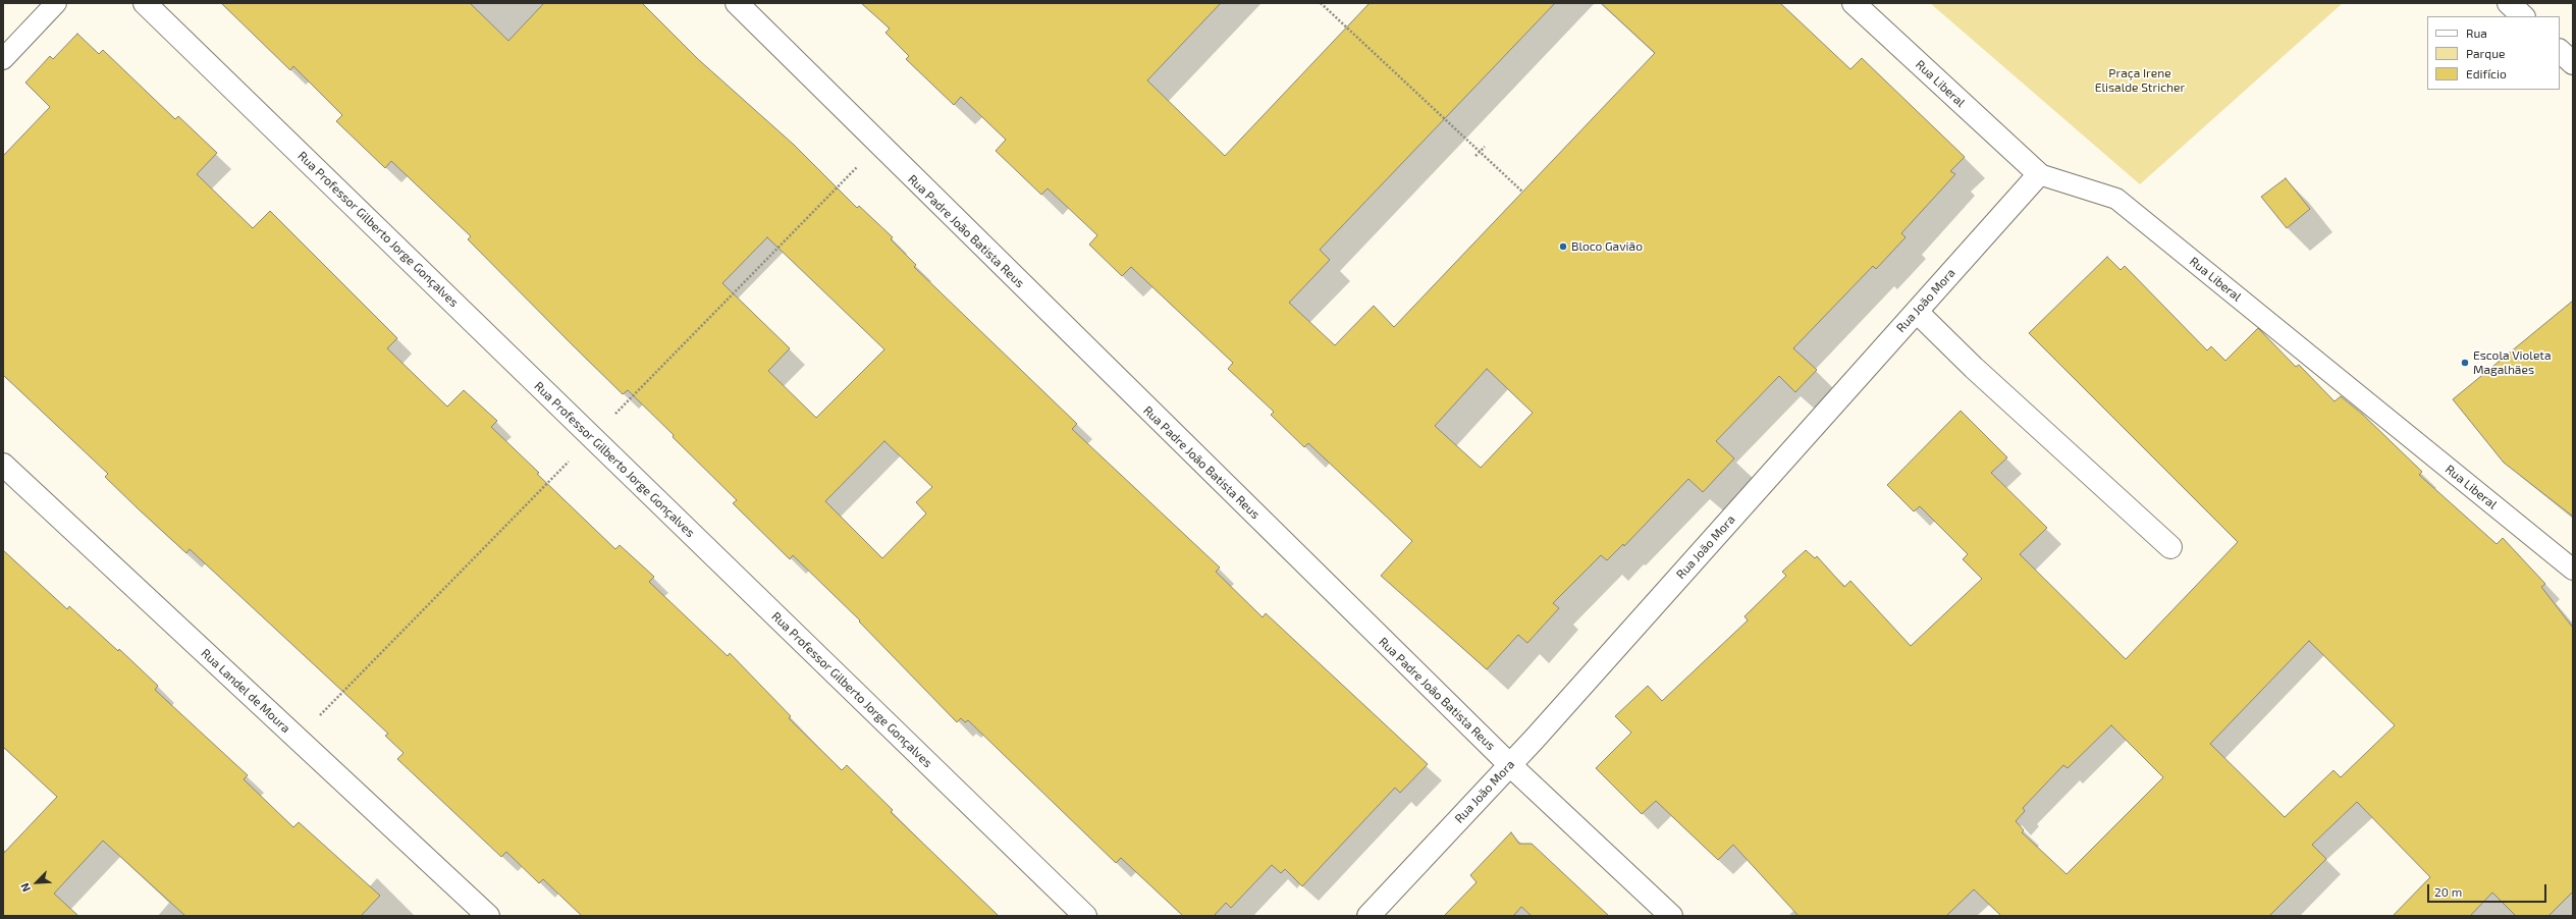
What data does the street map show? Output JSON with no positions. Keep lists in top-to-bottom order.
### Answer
{
  "streets": {
    "street": [
      "Rua Liberal",
      "Rua Professor Gilberto Jorge Gonçalves",
      "Rua Padre João Batista Reus",
      "Rua João Mora",
      "Rua Landel de Moura"
    ]
  },
  "crossings": [
    ["Rua Liberal", "Rua João Mora"],
    ["Rua Padre João Batista Reus", "Rua João Mora"]
  ],
  "parks": ["Praça Irene Elisalde Stricher"],
  "places": ["Bloco Gavião", "Escola Violeta Magalhães"],
  "legend": ["Rua", "Parque", "Edifício"],
  "scale_bar": "20 m",
  "north": "bottom left"
}
